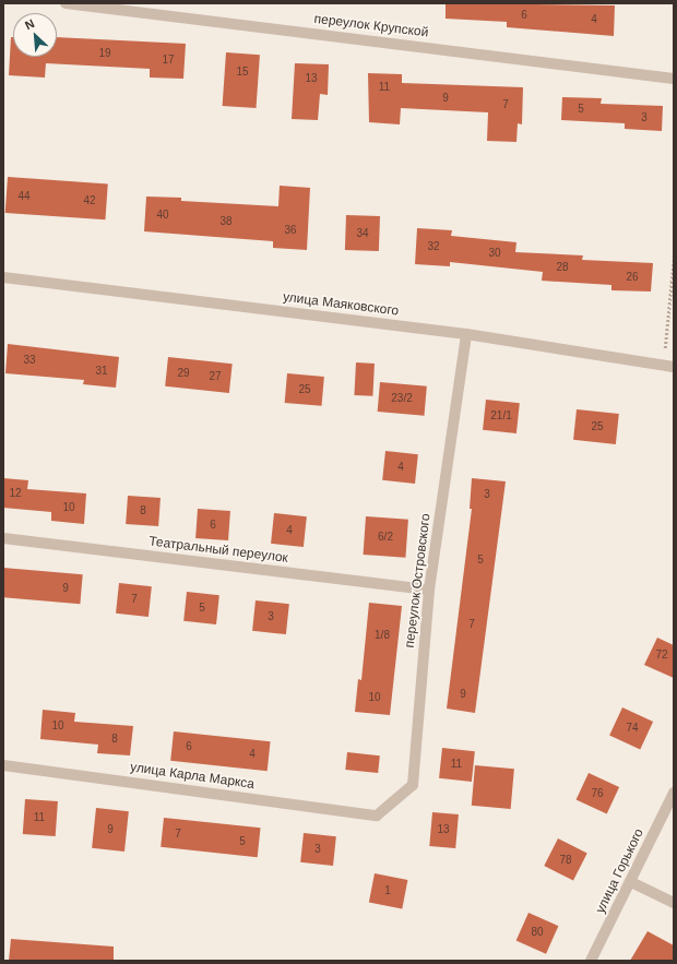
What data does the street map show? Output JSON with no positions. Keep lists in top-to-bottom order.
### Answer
{
  "streets": {
    "street": [
      "переулок Крупской",
      "улица Маяковского",
      "Театральный переулок",
      "переулок Островского",
      "улица Карла Маркса",
      "улица Горького"
    ]
  },
  "crossings": [
    ["улица Маяковского", "переулок Островского"],
    ["Театральный переулок", "переулок Островского"],
    ["переулок Островского", "улица Карла Маркса"]
  ],
  "house_numbers": [
    "6",
    "4",
    "19",
    "17",
    "15",
    "13",
    "11",
    "9",
    "7",
    "5",
    "3",
    "44",
    "42",
    "40",
    "38",
    "36",
    "34",
    "32",
    "30",
    "28",
    "26",
    "33",
    "31",
    "29",
    "27",
    "25",
    "23/2",
    "21/1",
    "25",
    "4",
    "12",
    "3",
    "10",
    "8",
    "6",
    "4",
    "6/2",
    "5",
    "9",
    "7",
    "5",
    "3",
    "7",
    "1/8",
    "72",
    "9",
    "10",
    "10",
    "74",
    "8",
    "6",
    "4",
    "11",
    "76",
    "11",
    "9",
    "13",
    "7",
    "5",
    "3",
    "78",
    "1",
    "80"
  ],
  "north": "top left"
}
